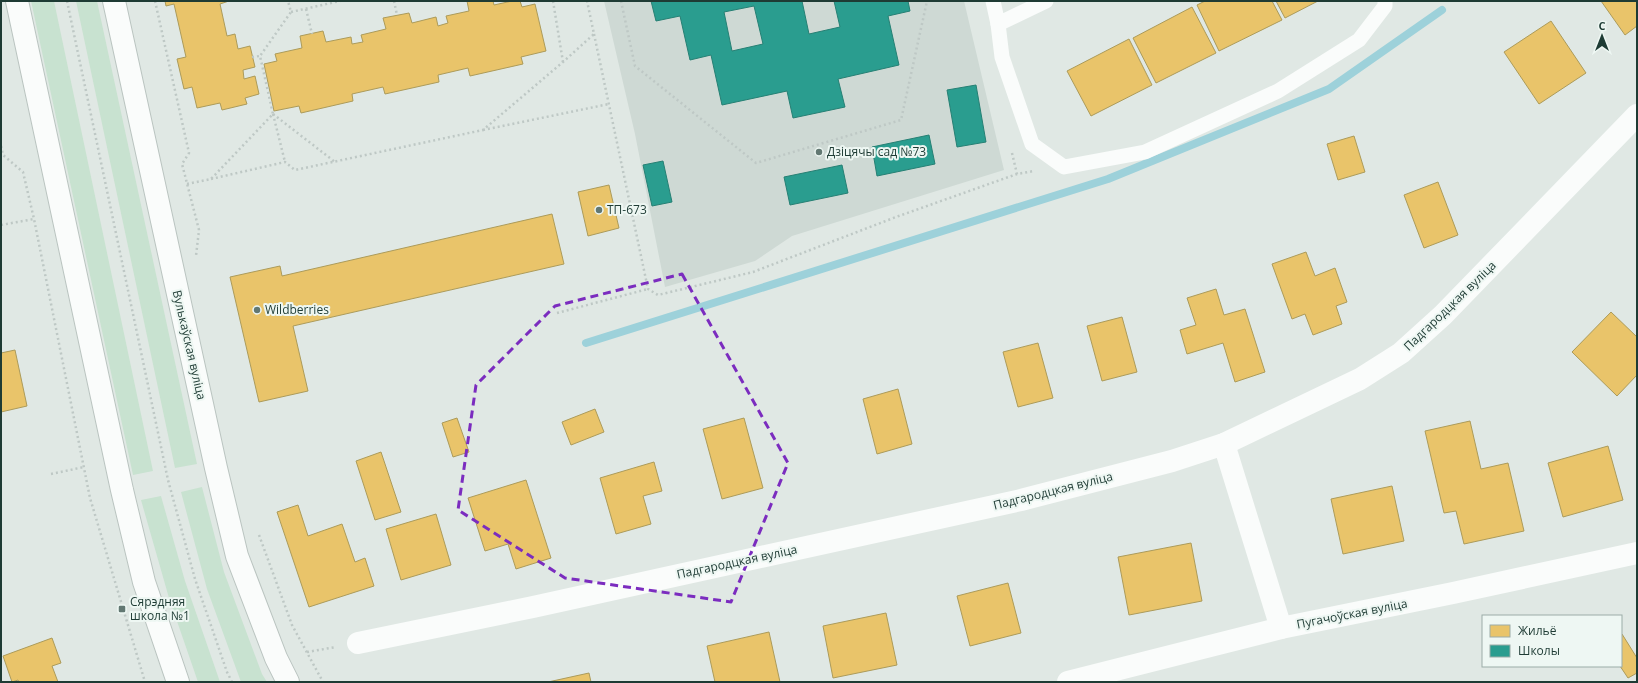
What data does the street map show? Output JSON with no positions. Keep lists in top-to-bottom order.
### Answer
{
  "streets": {
    "street": ["Падгародцкая вуліца", "Вулькаўская вуліца", "Пугачоўская вуліца"]
  },
  "places": {
    "other": ["Дзіцячы сад №73", "ТП-673", "Wildberries"],
    "transit": ["Сярэдняя школа №1"]
  },
  "legend": ["Жильё", "Школы"],
  "north": "top"
}
